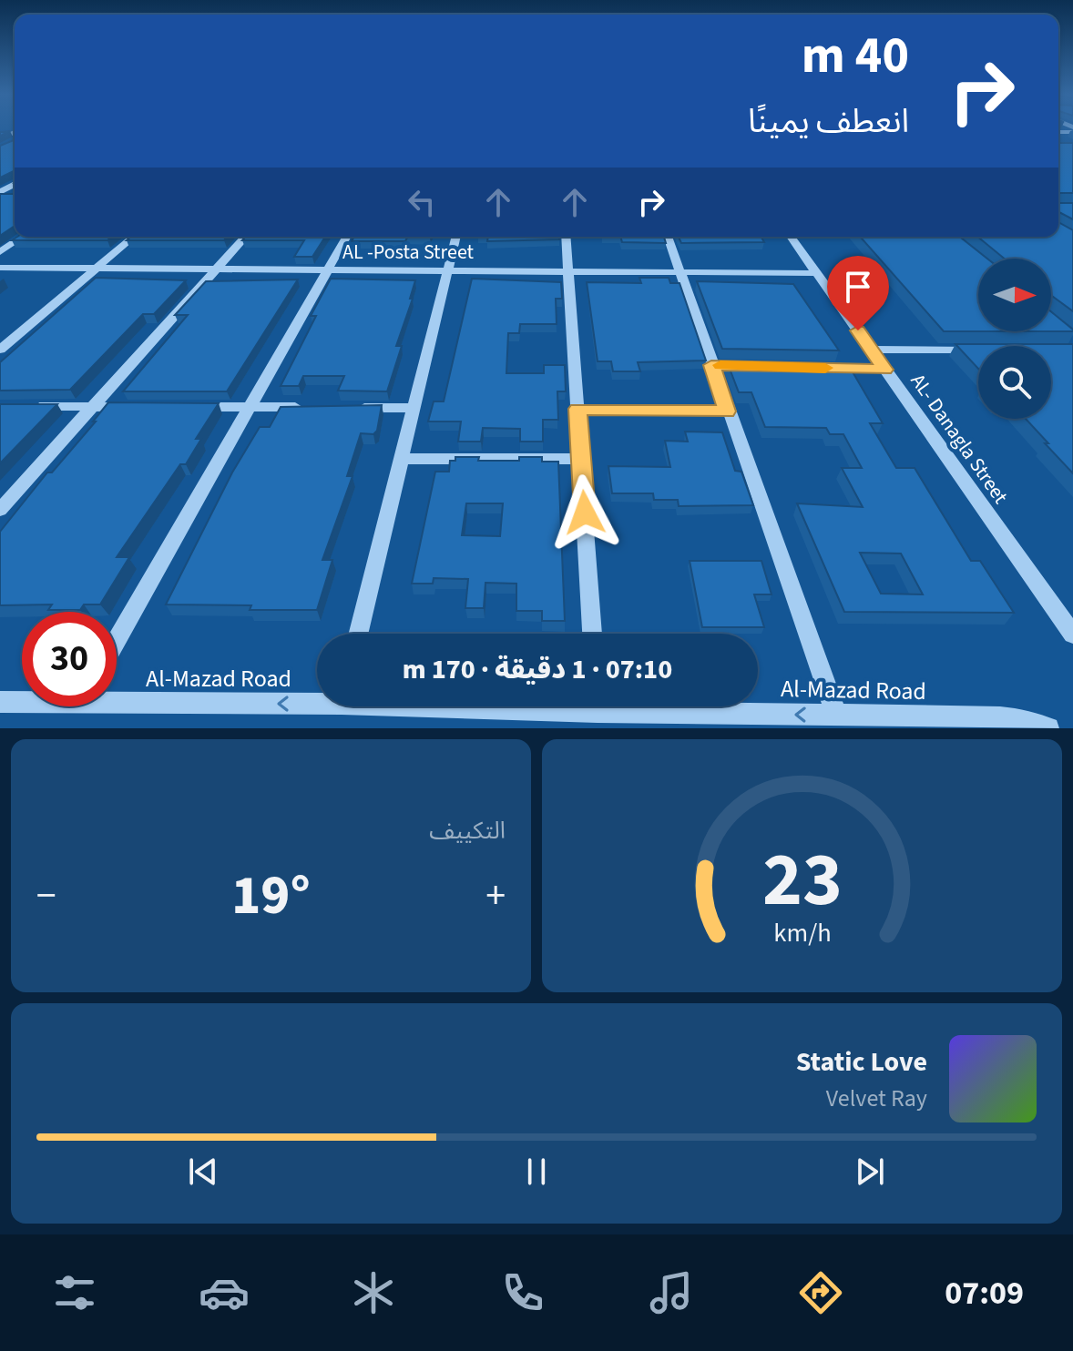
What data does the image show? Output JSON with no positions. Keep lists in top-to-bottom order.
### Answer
{
  "streets": {
    "street": ["AL -Posta Street", "AL- Danagla Street", "Al-Mazad Road"]
  },
  "crossings": [
    ["AL -Posta Street", "AL- Danagla Street"]
  ],
  "one_way": ["Al-Mazad Road"],
  "north": "right",
  "page": {
    "turn": ["40 m", "انعطف يمينًا"],
    "limit": "30",
    "trip": "07:10 · 1 دقيقة · 170 m",
    "tile": "التكييف",
    "heat": ["−", "19°", "+"],
    "song": ["Static Love", "Velvet Ray"],
    "tabs": "07:09",
    "gauge": ["23", "km/h"]
  }
}
